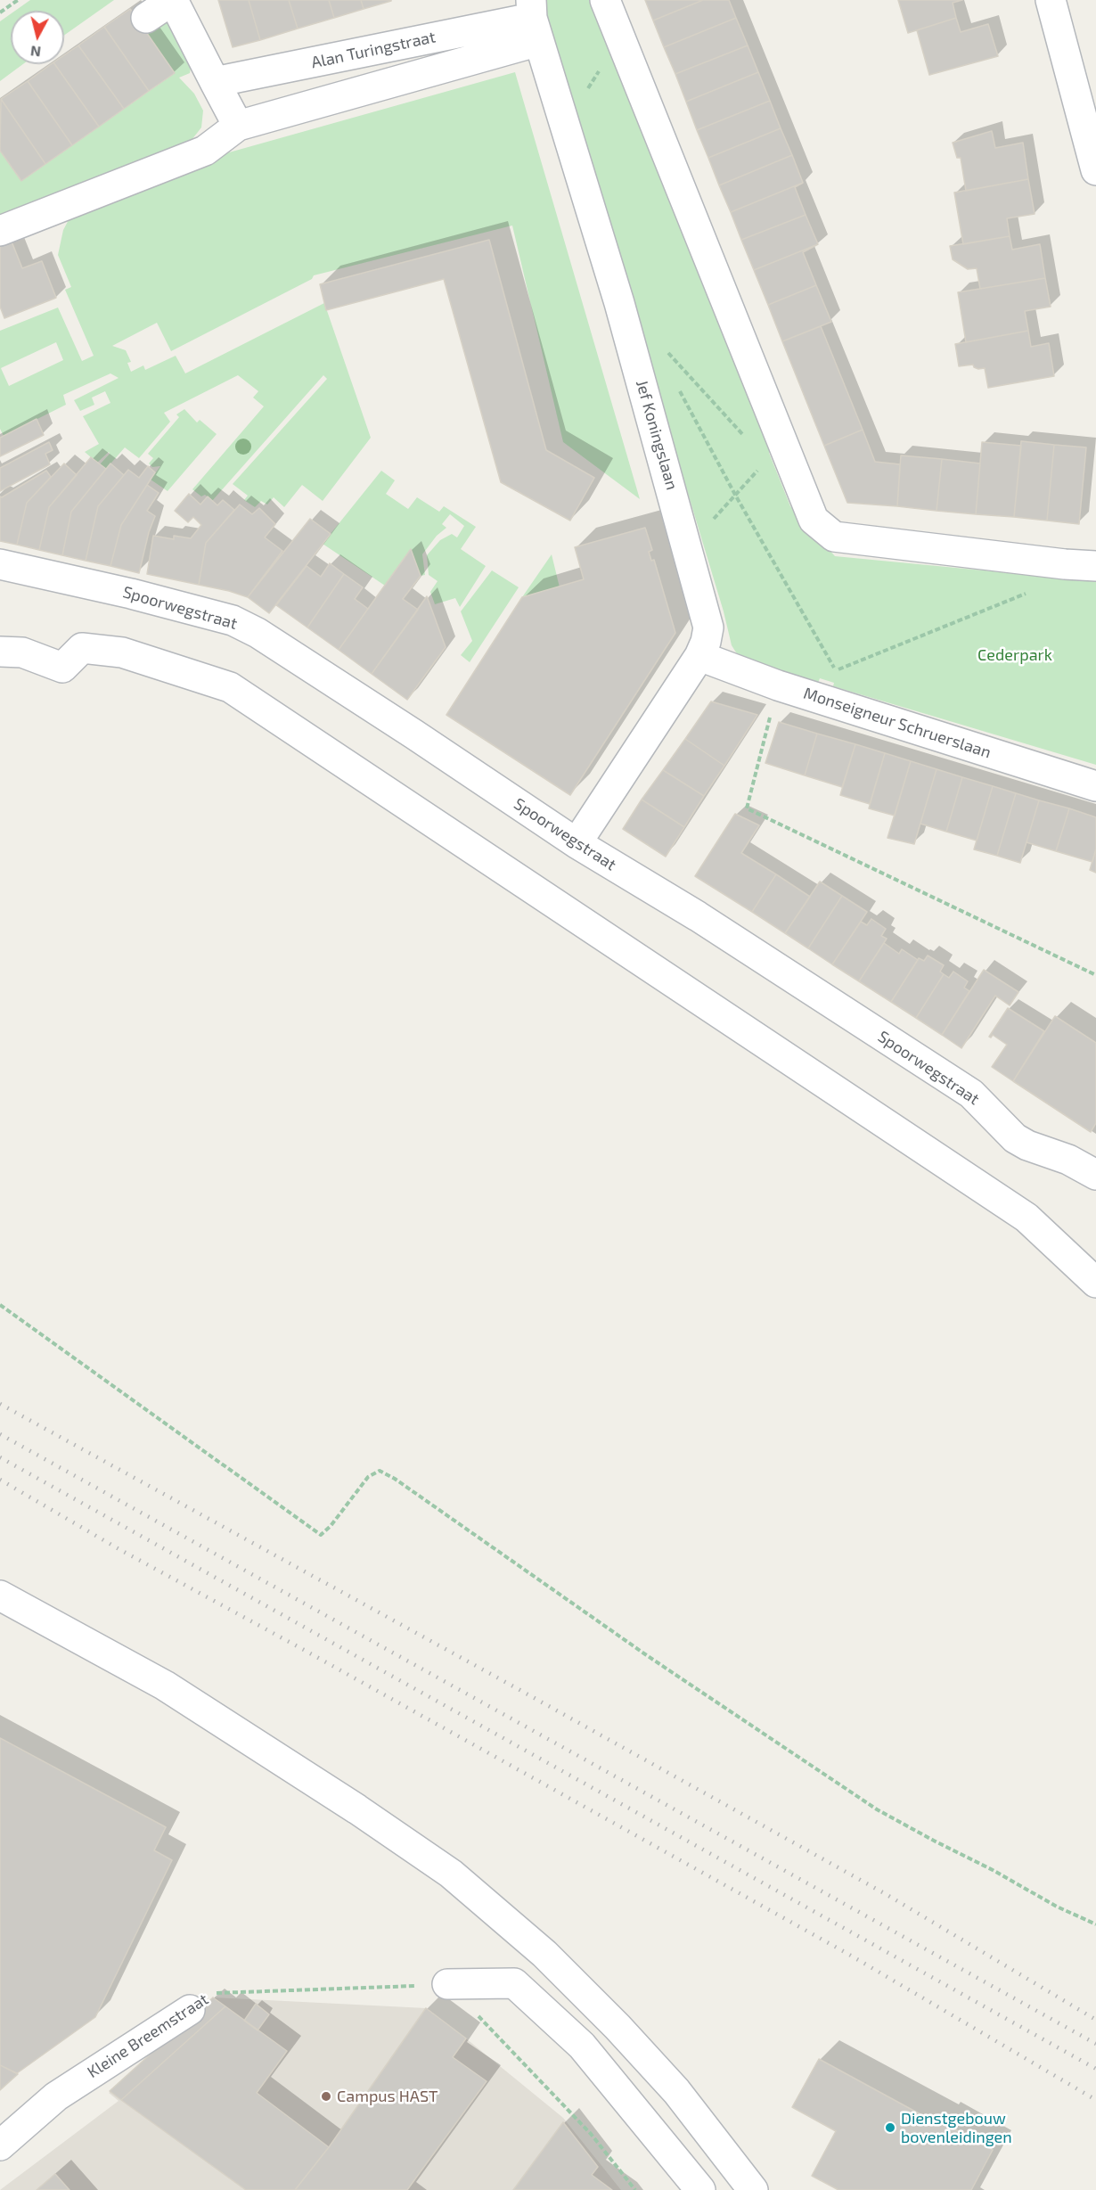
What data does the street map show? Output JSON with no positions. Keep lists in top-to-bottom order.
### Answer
{
  "streets": {
    "street": [
      "Alan Turingstraat",
      "Jef Koningslaan",
      "Spoorwegstraat",
      "Monseigneur Schruerslaan",
      "Kleine Breemstraat"
    ]
  },
  "crossings": [
    ["Alan Turingstraat", "Jef Koningslaan"],
    ["Jef Koningslaan", "Spoorwegstraat"],
    ["Jef Koningslaan", "Monseigneur Schruerslaan"]
  ],
  "parks": ["Cederpark"],
  "places": ["Campus HAST", "Dienstgebouw bovenleidingen"],
  "north": "bottom"
}
